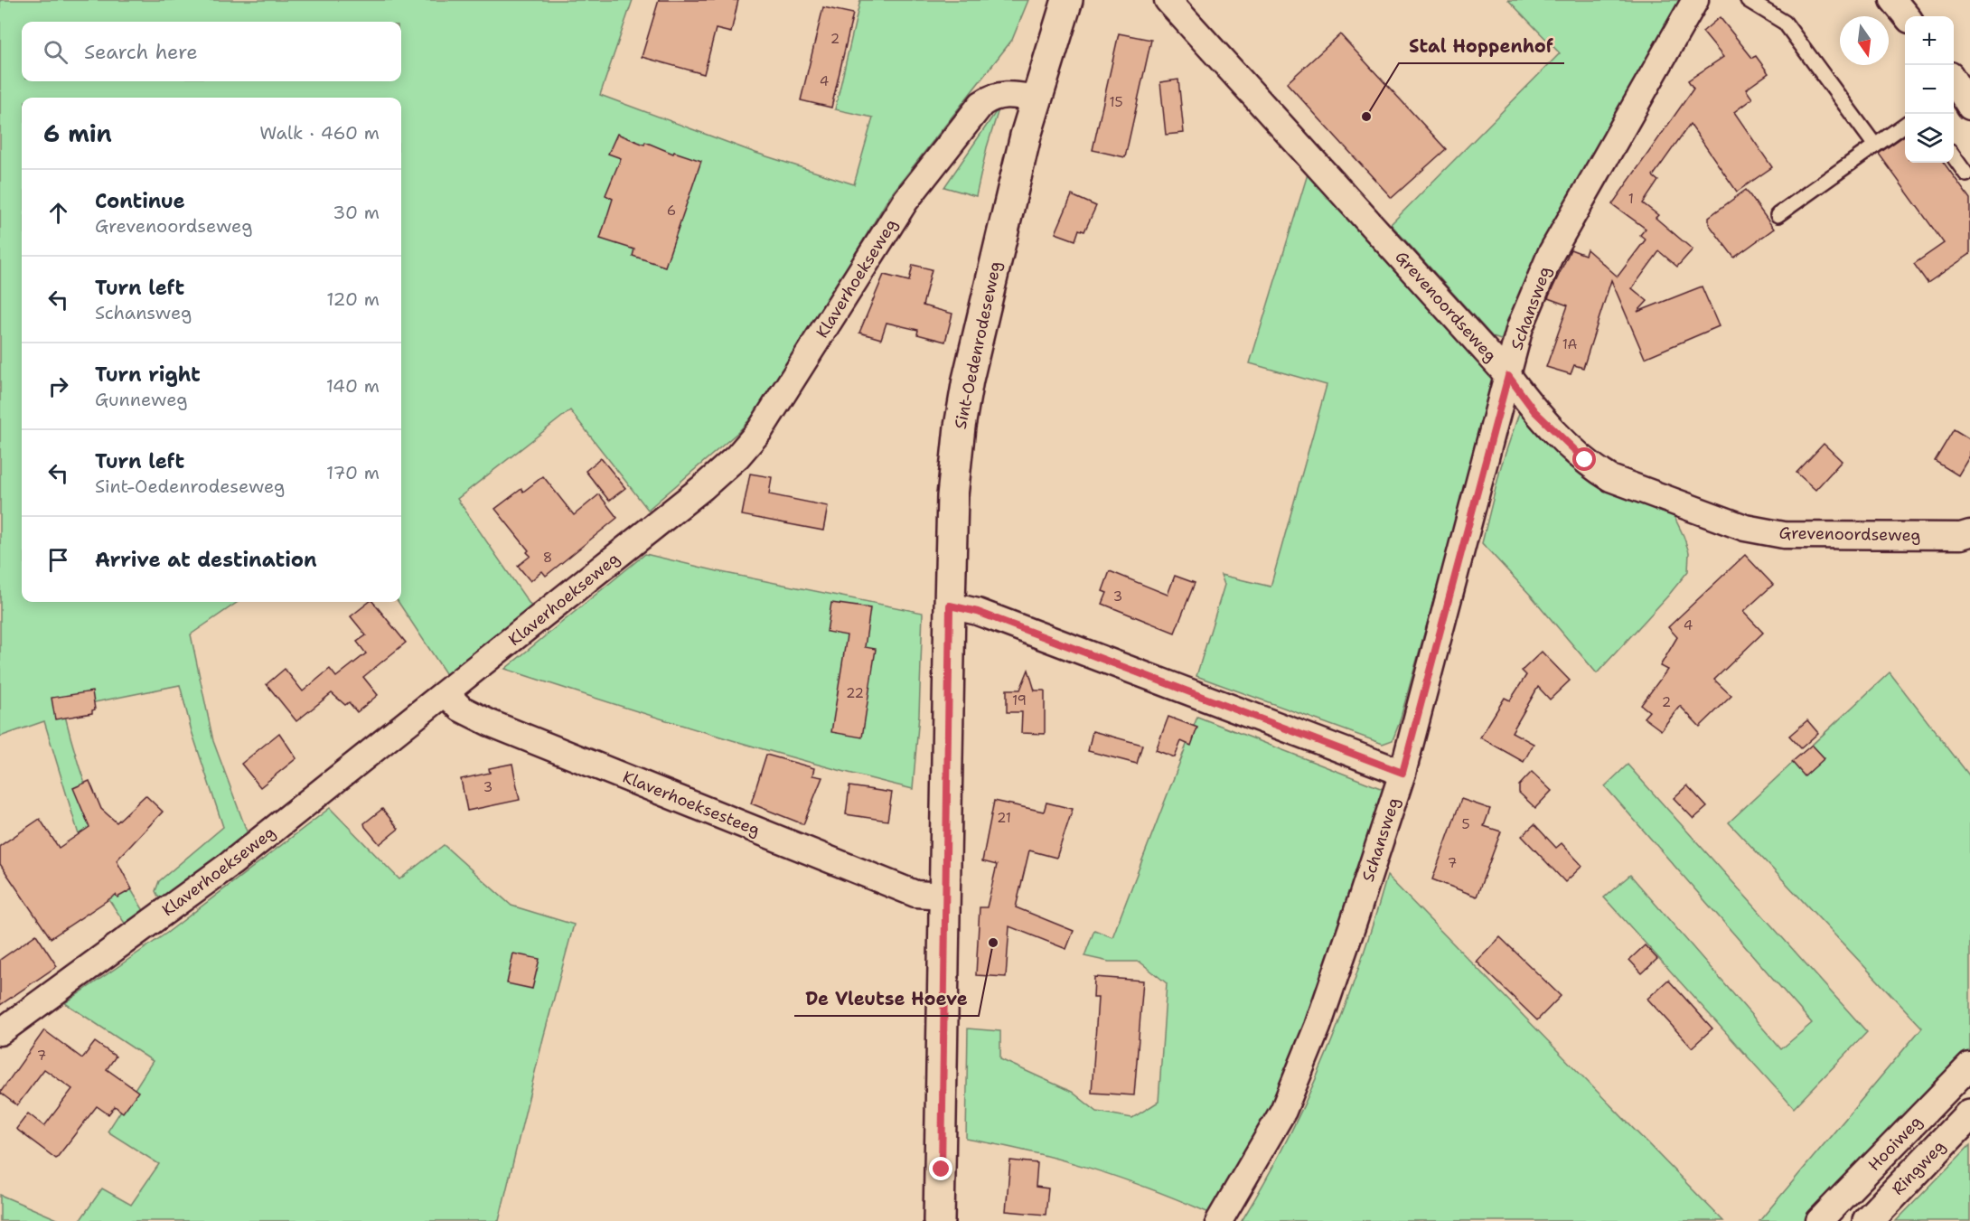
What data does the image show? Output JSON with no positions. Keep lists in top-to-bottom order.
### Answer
{
  "streets": {
    "street": [
      "Klaverhoekseweg",
      "Grevenoordseweg",
      "Schansweg",
      "Sint-Oedenrodeseweg",
      "Klaverhoeksesteeg",
      "Hooiweg",
      "Ringweg"
    ]
  },
  "crossings": [
    ["Klaverhoekseweg", "Sint-Oedenrodeseweg"],
    ["Klaverhoekseweg", "Klaverhoeksesteeg"],
    ["Grevenoordseweg", "Schansweg"],
    ["Sint-Oedenrodeseweg", "Klaverhoeksesteeg"]
  ],
  "places": ["Stal Hoppenhof", "De Vleutse Hoeve"],
  "house_numbers": [
    "2",
    "4",
    "15",
    "1",
    "6",
    "1A",
    "8",
    "3",
    "4",
    "22",
    "19",
    "2",
    "3",
    "21",
    "5",
    "7",
    "7"
  ],
  "north": "bottom",
  "page": {
    "map_buttons": ["+", "−"],
    "search": "Search here",
    "heading": ["6 min", "Walk · 460 m"],
    "list": [
      ["Continue", "Grevenoordseweg", "30 m"],
      ["Turn left", "Schansweg", "120 m"],
      ["Turn right", "Gunneweg", "140 m"],
      ["Turn left", "Sint-Oedenrodeseweg", "170 m"],
      "Arrive at destination"
    ]
  }
}
